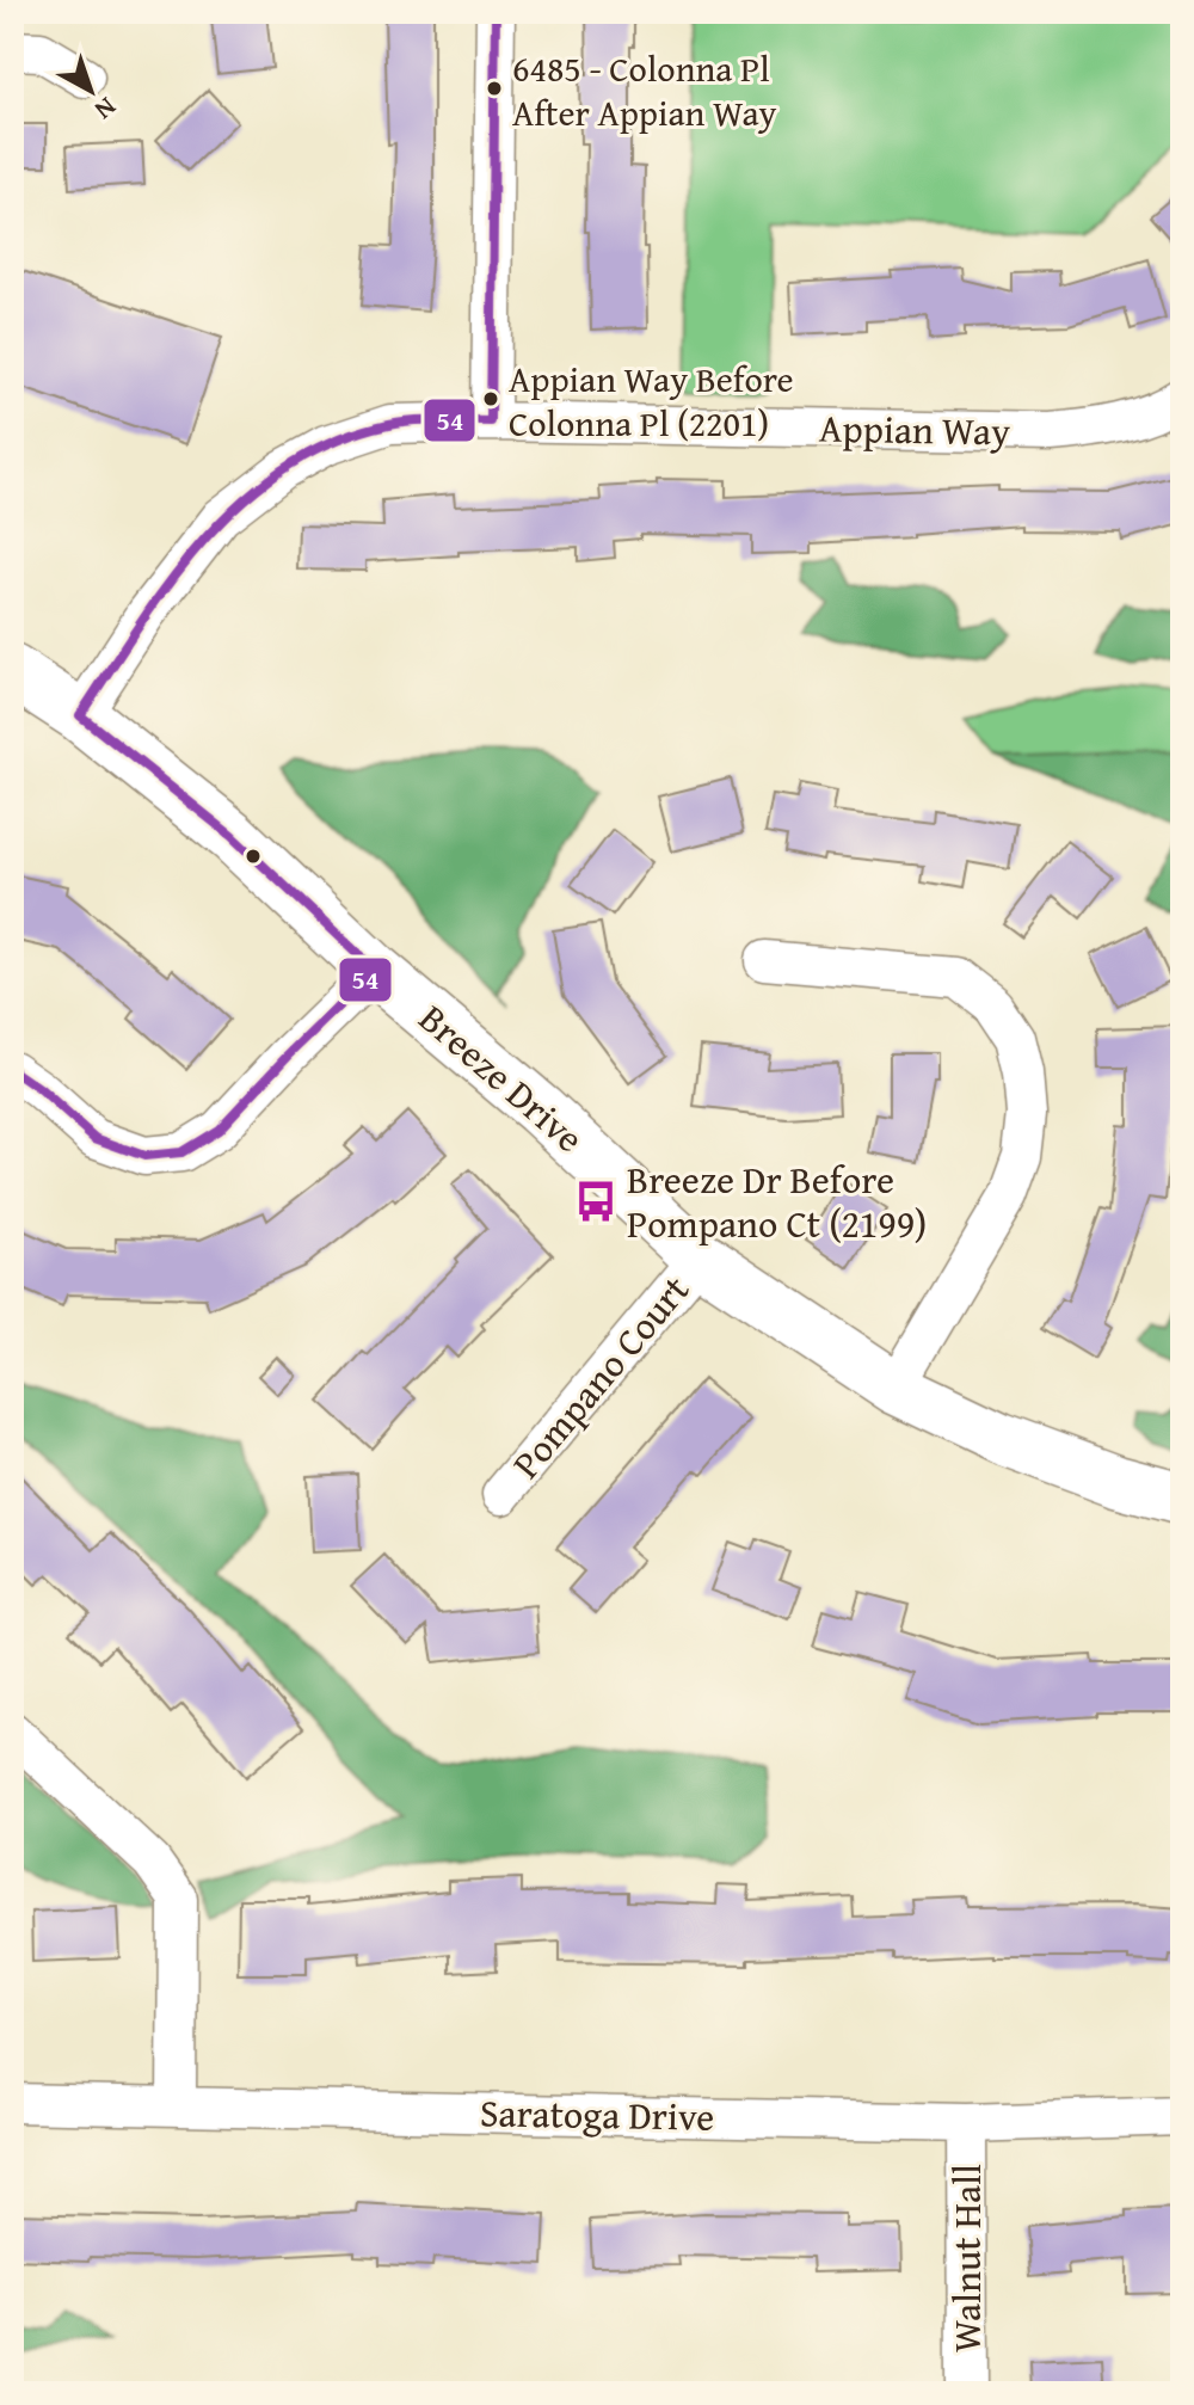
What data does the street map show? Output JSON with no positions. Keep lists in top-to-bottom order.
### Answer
{
  "streets": {
    "street": [
      "Appian Way",
      "Breeze Drive",
      "Pompano Court",
      "Saratoga Drive",
      "Walnut Hall"
    ]
  },
  "crossings": [
    ["Appian Way", "Breeze Drive"],
    ["Breeze Drive", "Pompano Court"],
    ["Saratoga Drive", "Walnut Hall"]
  ],
  "places": {
    "other": ["6485 - Colonna Pl After Appian Way", "Appian Way Before Colonna Pl (2201)"],
    "bus stop": ["Breeze Dr Before Pompano Ct (2199)"]
  },
  "lines": ["transit line 54"],
  "north": "bottom right"
}
